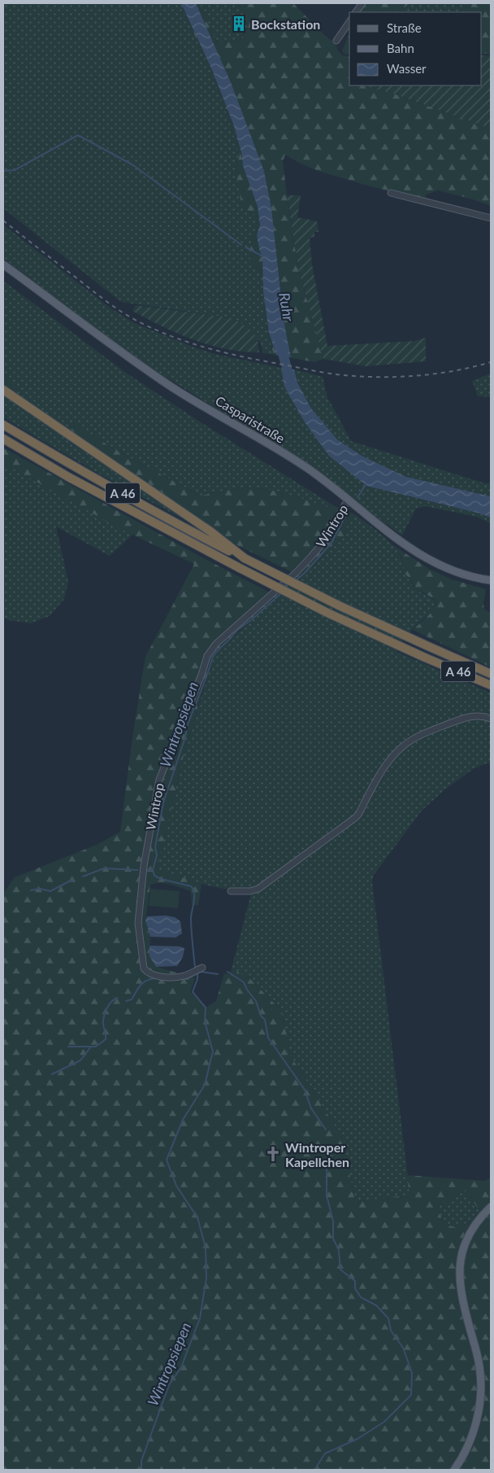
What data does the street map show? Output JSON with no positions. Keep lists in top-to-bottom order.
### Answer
{
  "streets": {
    "highway": ["A 46"],
    "main road": ["Casparistraße"],
    "street": ["Wintrop"]
  },
  "crossings": [
    ["Casparistraße", "Wintrop"]
  ],
  "water": ["Ruhr", "Wintropsiepen"],
  "places": {
    "building": ["Bockstation"],
    "church": ["Wintroper Kapellchen"]
  },
  "legend": ["Straße", "Bahn", "Wasser"]
}
